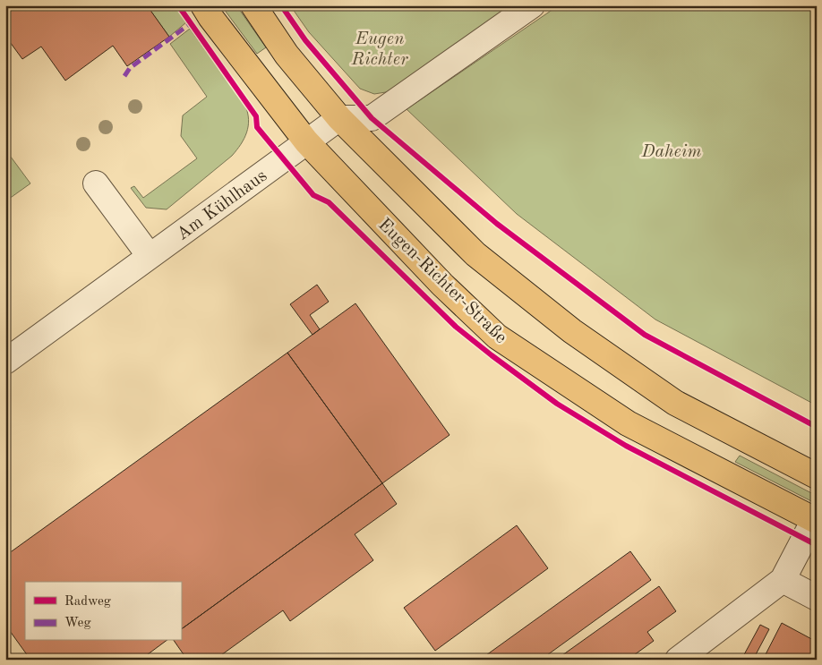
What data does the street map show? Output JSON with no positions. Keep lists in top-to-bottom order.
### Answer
{
  "streets": {
    "main road": ["Eugen-Richter-Straße"],
    "street": ["Am Kühlhaus"]
  },
  "crossings": [
    ["Am Kühlhaus", "Eugen-Richter-Straße"]
  ],
  "parks": ["Eugen Richter", "Daheim"],
  "legend": ["Radweg", "Weg"]
}
